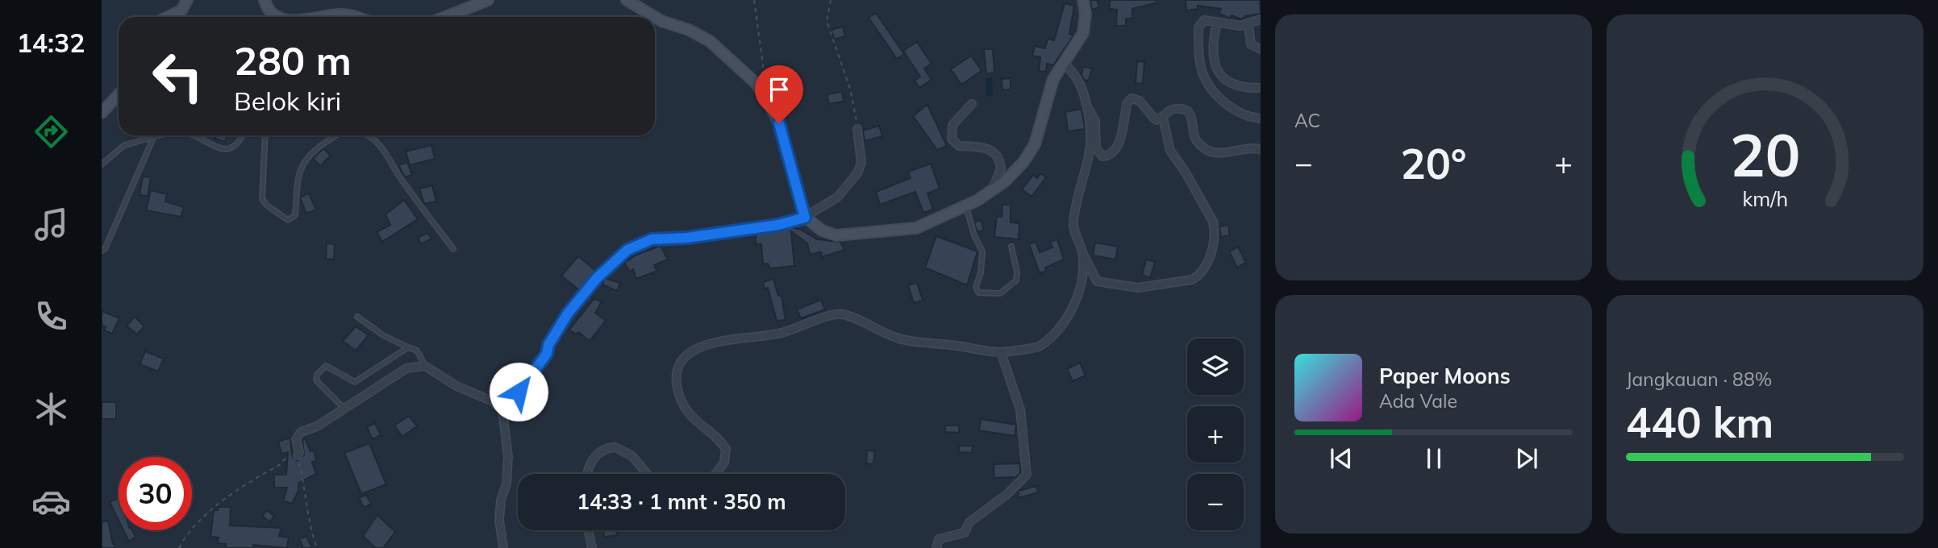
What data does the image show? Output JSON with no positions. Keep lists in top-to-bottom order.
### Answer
{
  "page": {
    "tabs": "14:32",
    "tile": [
      "AC",
      ["Jangkauan · 88%", "440 km"]
    ],
    "turn": ["280 m", "Belok kiri"],
    "heat": ["−", "20°", "+"],
    "map_buttons": ["+", "−"],
    "song": ["Paper Moons", "Ada Vale"],
    "limit": "30",
    "trip": "14:33 · 1 mnt · 350 m",
    "gauge": ["20", "km/h"]
  }
}
